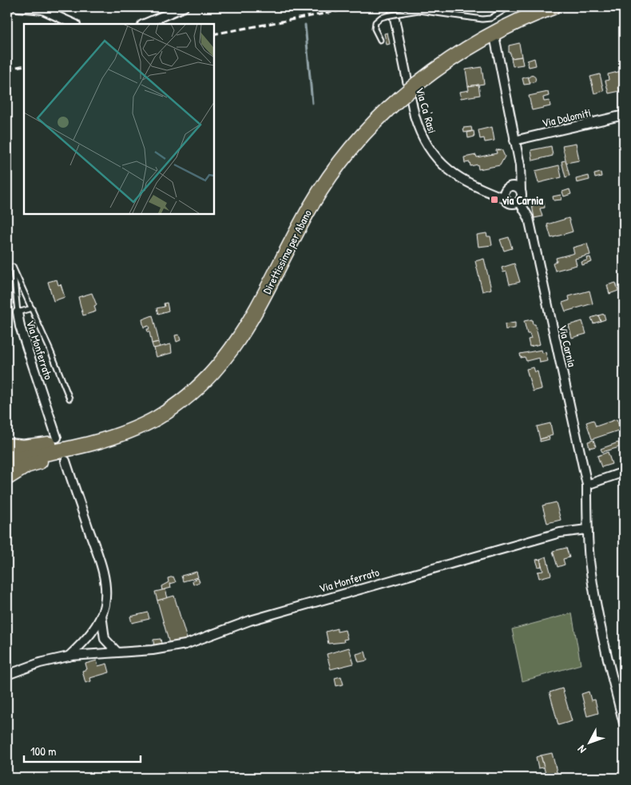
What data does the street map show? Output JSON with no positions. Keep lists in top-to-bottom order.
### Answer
{
  "streets": {
    "highway": ["Direttissima per Abano"],
    "street": [
      "Via Ca' Rasi",
      "Via Dolomiti",
      "Via Carnia",
      "Via Monferrato"
    ]
  },
  "crossings": [
    ["Via Ca' Rasi", "Via Carnia"],
    ["Via Carnia", "Via Monferrato"]
  ],
  "places": {
    "transit": ["via Carnia"]
  },
  "scale_bar": "100 m",
  "north": "bottom left"
}
